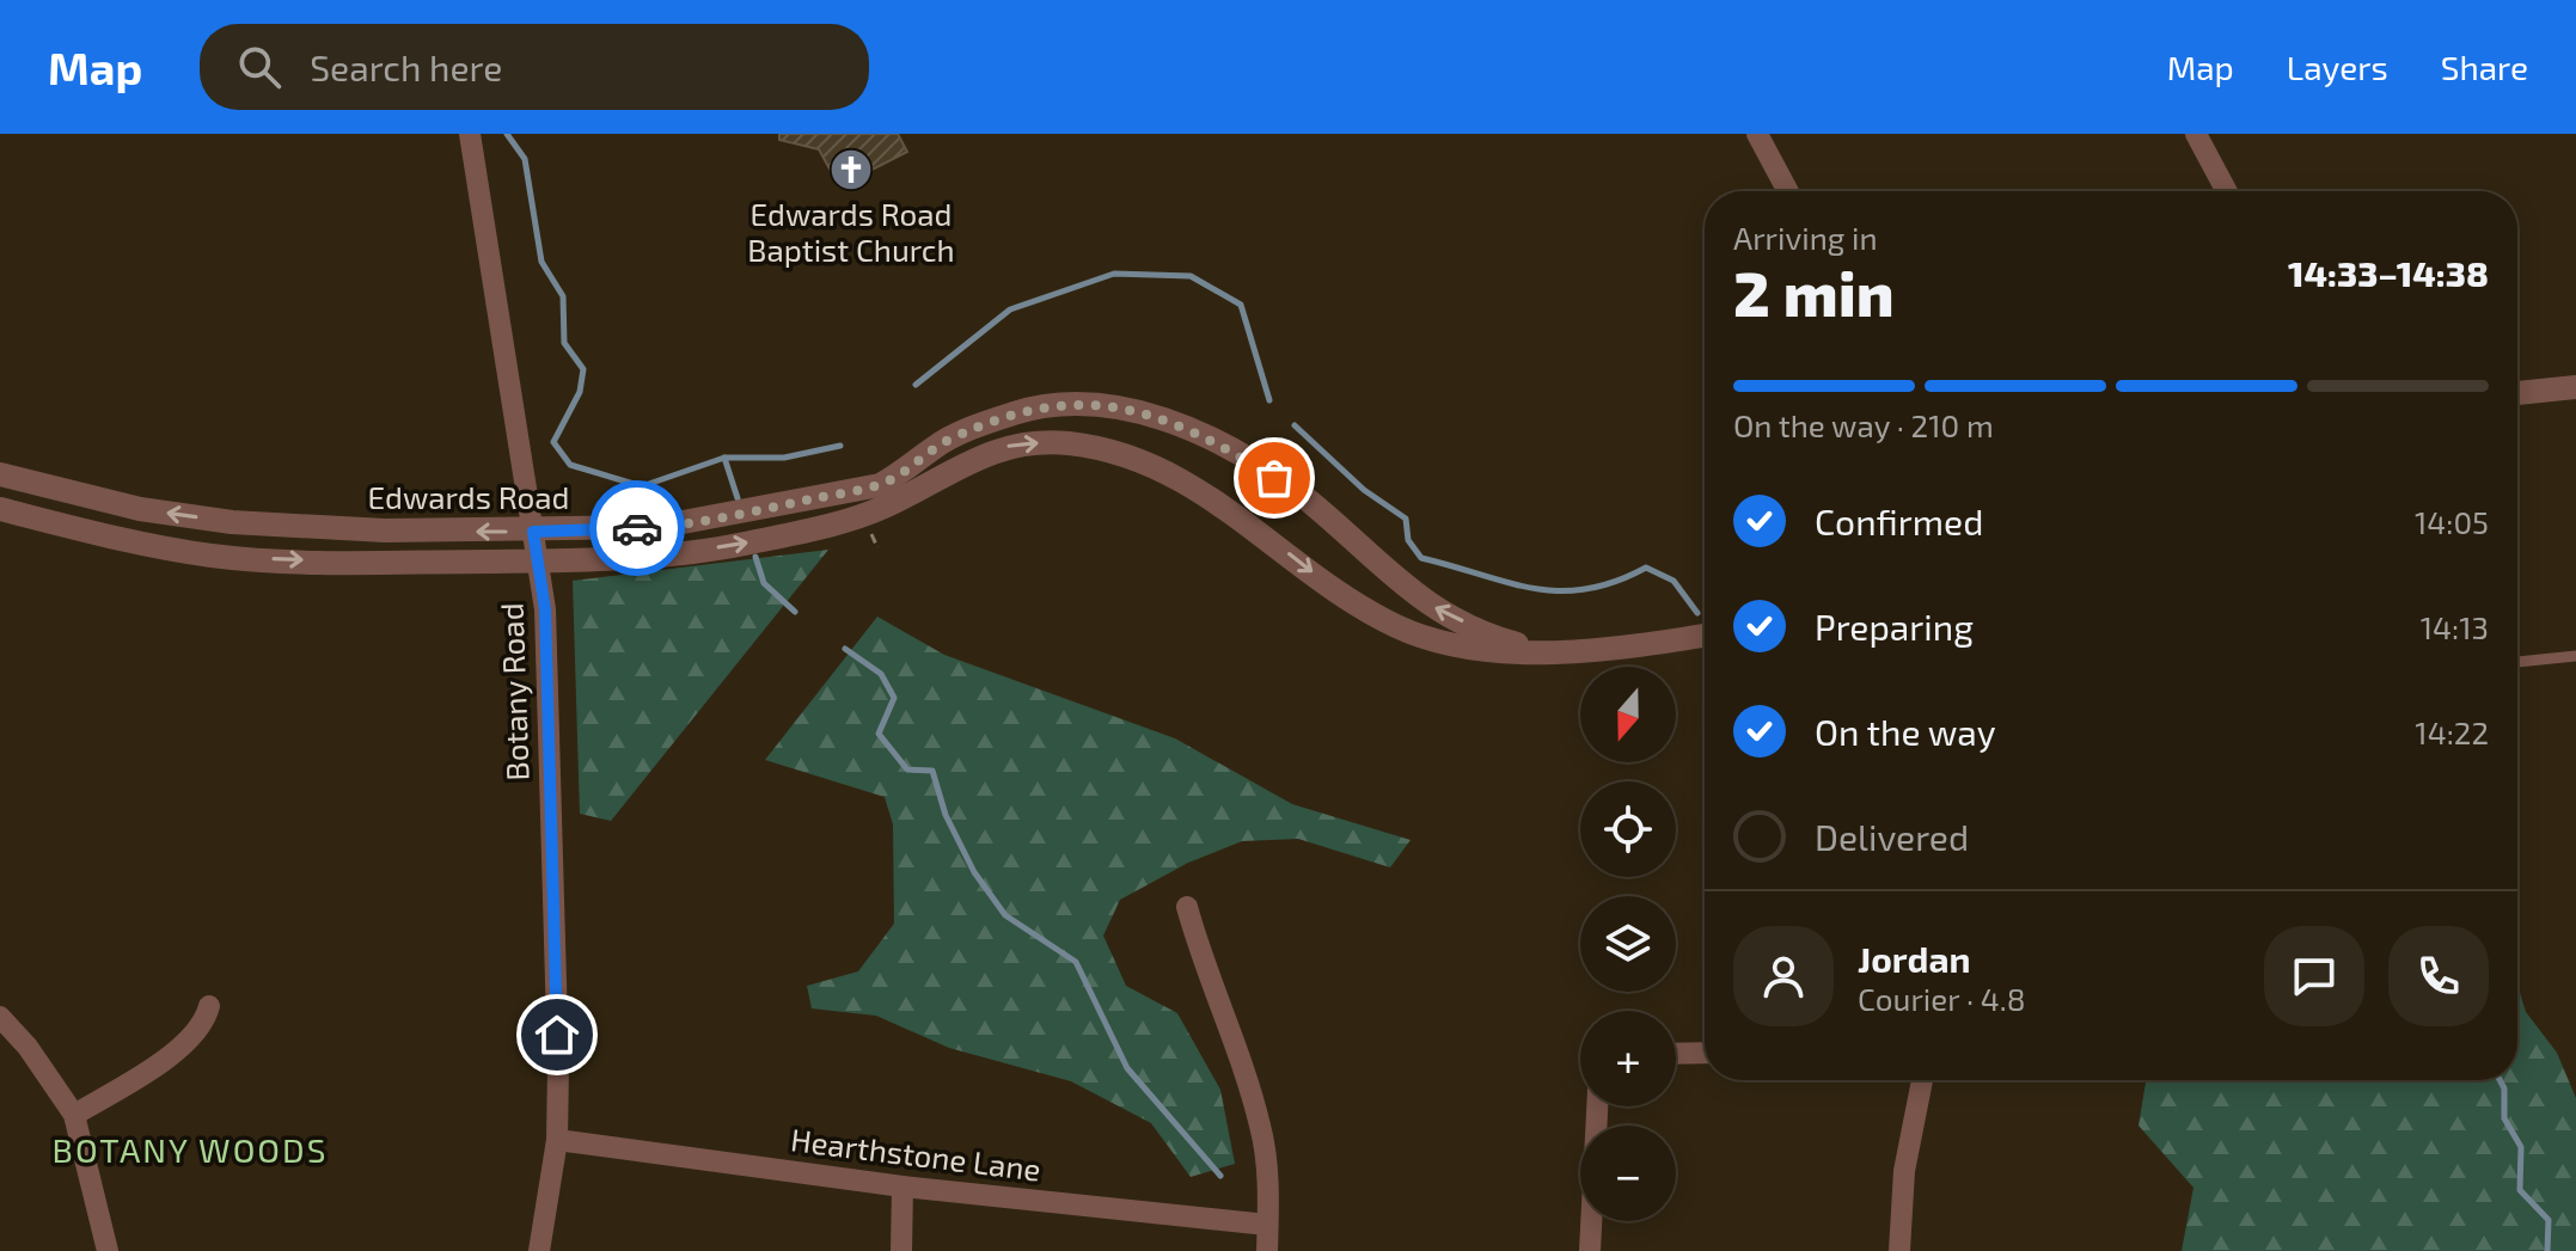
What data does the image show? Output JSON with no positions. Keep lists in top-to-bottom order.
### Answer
{
  "streets": {
    "street": ["Edwards Road", "Botany Road", "Hearthstone Lane"]
  },
  "crossings": [
    ["Edwards Road", "Botany Road"],
    ["Botany Road", "Hearthstone Lane"]
  ],
  "districts": ["BOTANY WOODS"],
  "places": {
    "church": ["Edwards Road Baptist Church"]
  },
  "north": "bottom",
  "page": {
    "header": "Map",
    "search": "Search here",
    "nav": ["Map", "Layers", "Share"],
    "heading": ["2 min", "Arriving in", "14:33–14:38"],
    "panel": ["Jordan", "Courier · 4.8"],
    "bar": "On the way · 210 m",
    "list": [
      ["Confirmed", "14:05"],
      ["Preparing", "14:13"],
      ["On the way", "14:22"],
      "Delivered"
    ],
    "map_buttons": ["+", "−"]
  }
}
